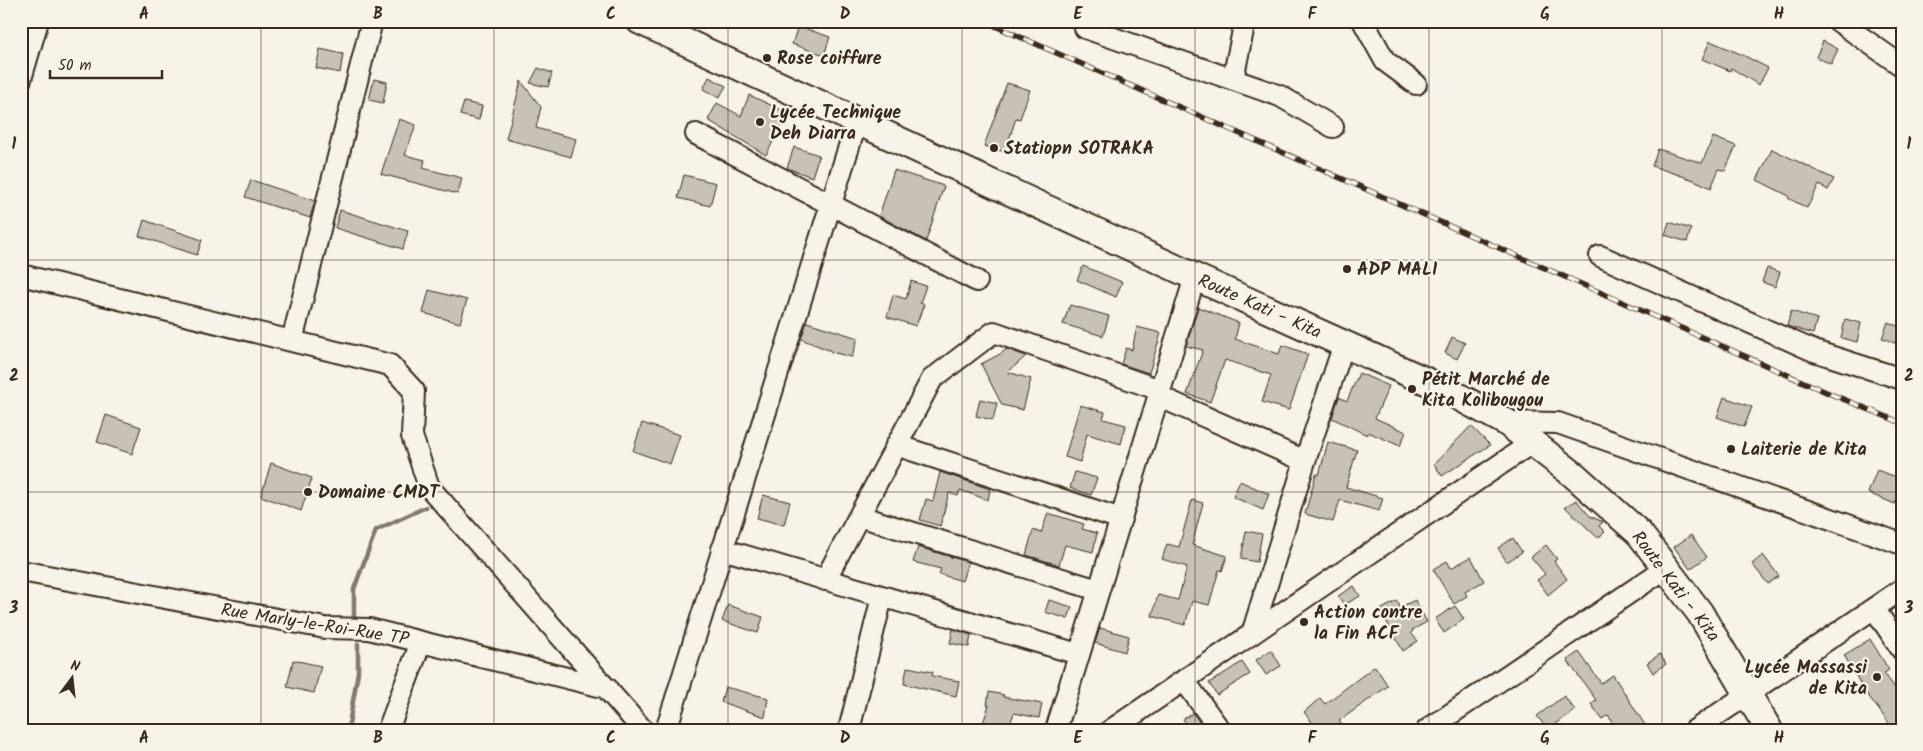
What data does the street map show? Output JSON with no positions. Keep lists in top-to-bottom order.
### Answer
{
  "streets": {
    "main road": ["Route Kati - Kita"],
    "street": ["Rue Marly-le-Roi-Rue TP"]
  },
  "places": [
    "Rose coiffure",
    "Lycée Technique Deh Diarra",
    "Statiopn SOTRAKA",
    "ADP MALI",
    "Pétit Marché de Kita Kolibougou",
    "Laiterie de Kita",
    "Domaine CMDT",
    "Action contre la Fin ACF",
    "Lycée Massassi de Kita"
  ],
  "scale_bar": "50 m",
  "north": "top",
  "grid": {
    "columns": [
      "A",
      "B",
      "C",
      "D",
      "E",
      "F",
      "G",
      "H"
    ],
    "rows": ["1", "2", "3"]
  }
}
